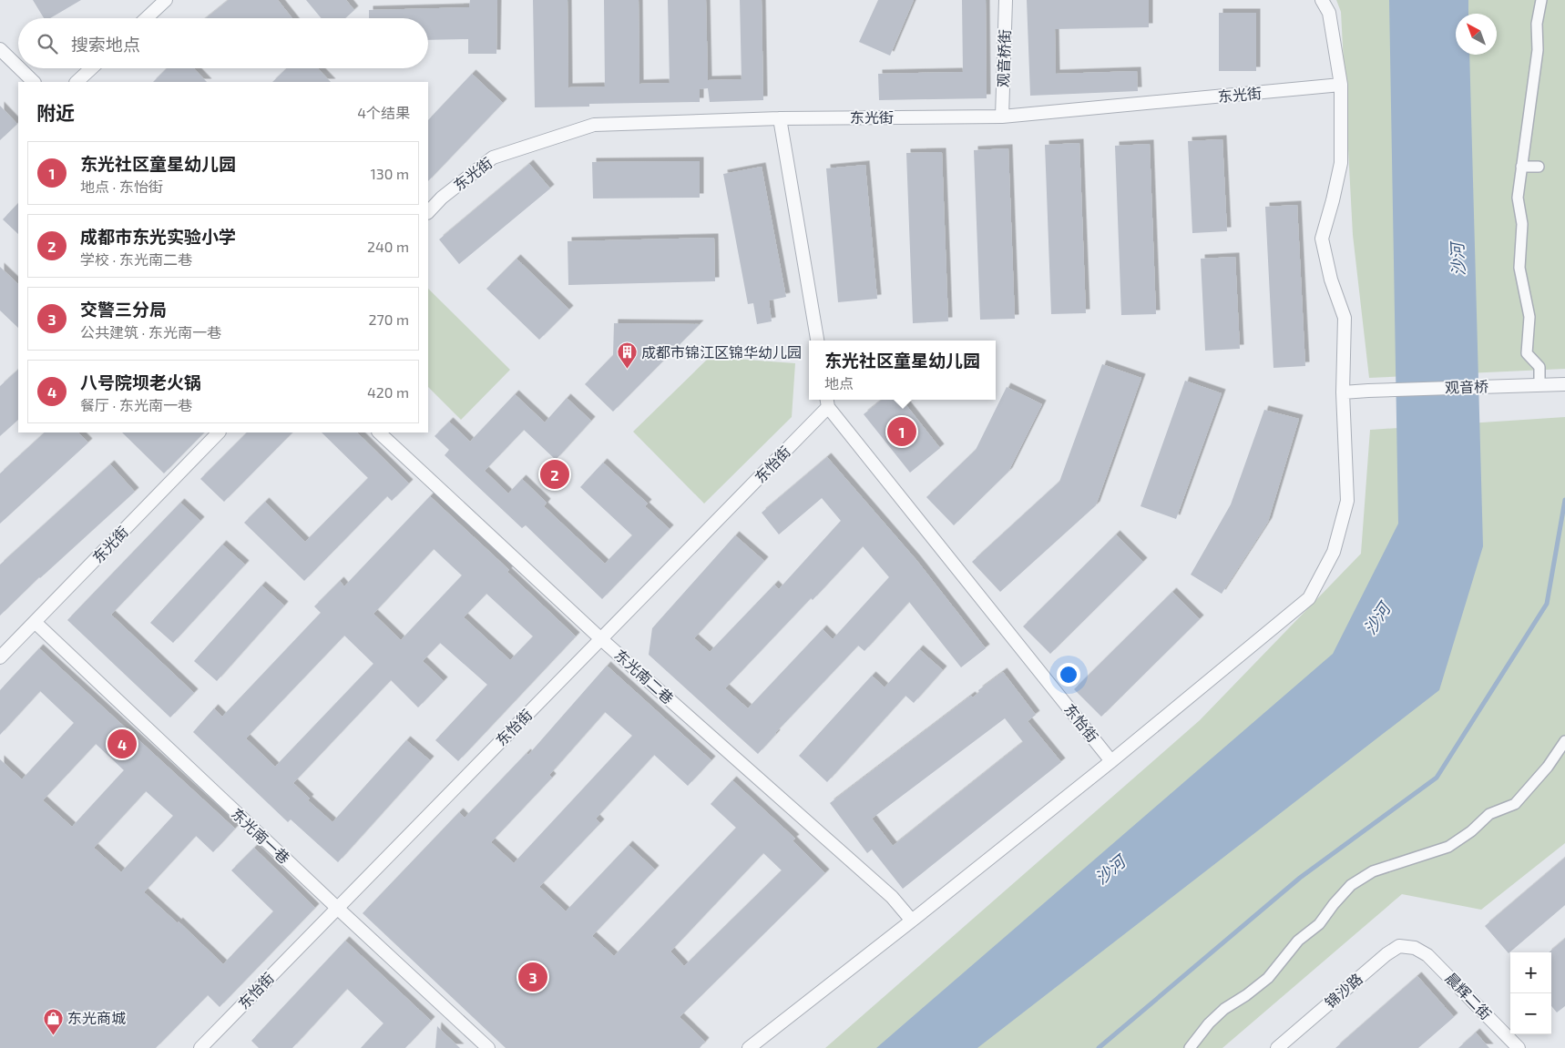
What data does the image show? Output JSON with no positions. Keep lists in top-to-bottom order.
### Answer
{
  "streets": {
    "street": [
      "观音桥街",
      "东光街",
      "观音桥",
      "东怡街",
      "东光南二巷",
      "东光南一巷",
      "锦沙路",
      "晨辉二街"
    ]
  },
  "crossings": [
    ["观音桥街", "东光街"],
    ["东光街", "东光南一巷"],
    ["东怡街", "东光南二巷"],
    ["东怡街", "东光南一巷"],
    ["锦沙路", "晨辉二街"]
  ],
  "water": ["沙河"],
  "places": {
    "building": ["成都市锦江区锦华幼儿园"],
    "shop": ["东光商城"]
  },
  "north": "top left",
  "page": {
    "search": "搜索地点",
    "heading": ["附近", "4个结果"],
    "list": [
      {
        "mark": "1",
        "name": "东光社区童星幼儿园",
        "note": "地点 · 东怡街",
        "value": "130 m"
      },
      {
        "mark": "2",
        "name": "成都市东光实验小学",
        "note": "学校 · 东光南二巷",
        "value": "240 m"
      },
      {
        "mark": "3",
        "name": "交警三分局",
        "note": "公共建筑 · 东光南一巷",
        "value": "270 m"
      },
      {
        "mark": "4",
        "name": "八号院坝老火锅",
        "note": "餐厅 · 东光南一巷",
        "value": "420 m"
      }
    ],
    "popup": ["东光社区童星幼儿园", "地点"],
    "pins": [
      "1",
      "2",
      "4",
      "3"
    ],
    "map_buttons": ["+", "−"]
  }
}
